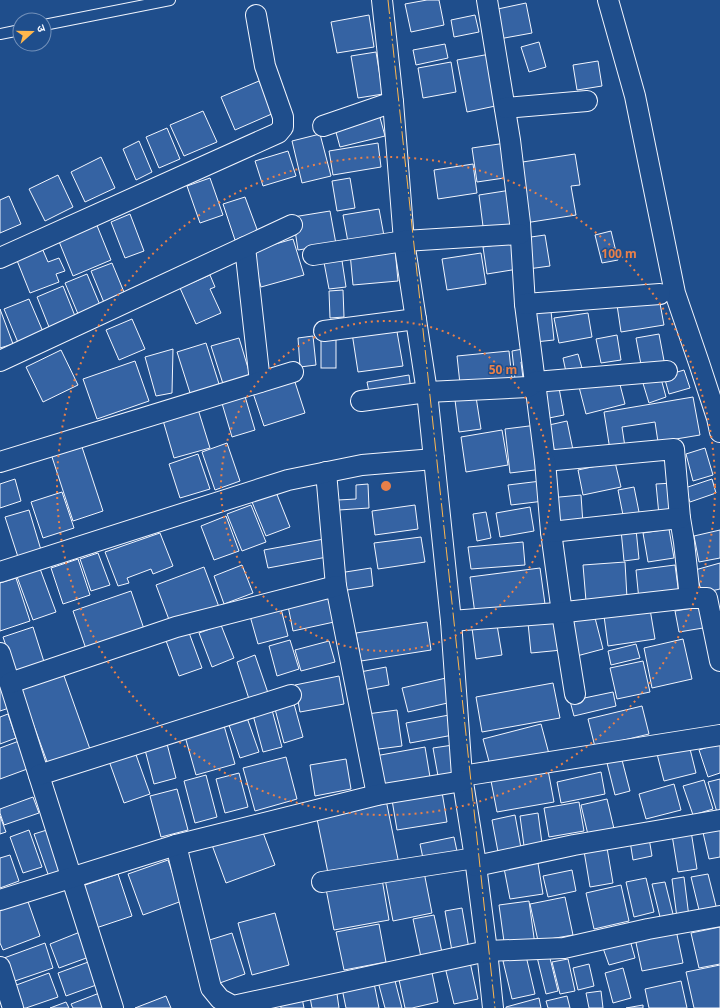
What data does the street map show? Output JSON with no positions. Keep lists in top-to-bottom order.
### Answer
{
  "north": "right",
  "rings": ["100 m", "50 m"]
}
